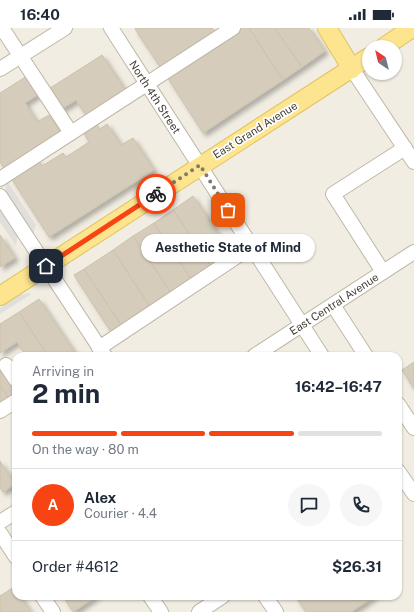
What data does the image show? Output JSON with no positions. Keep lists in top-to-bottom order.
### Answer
{
  "streets": {
    "main road": ["East Grand Avenue"],
    "street": ["North 4th Street", "East Central Avenue"]
  },
  "crossings": [
    ["North 4th Street", "East Grand Avenue"],
    ["North 4th Street", "East Central Avenue"]
  ],
  "places": ["Aesthetic State of Mind"],
  "north": "top left",
  "page": {
    "status": "16:40",
    "bubble": "Aesthetic State of Mind",
    "heading": ["2 min", "Arriving in", "16:42–16:47"],
    "panel": [
      "Alex",
      "Courier · 4.4",
      "Order #4612",
      "$26.31"
    ],
    "bar": "On the way · 80 m",
    "round": "A"
  }
}
